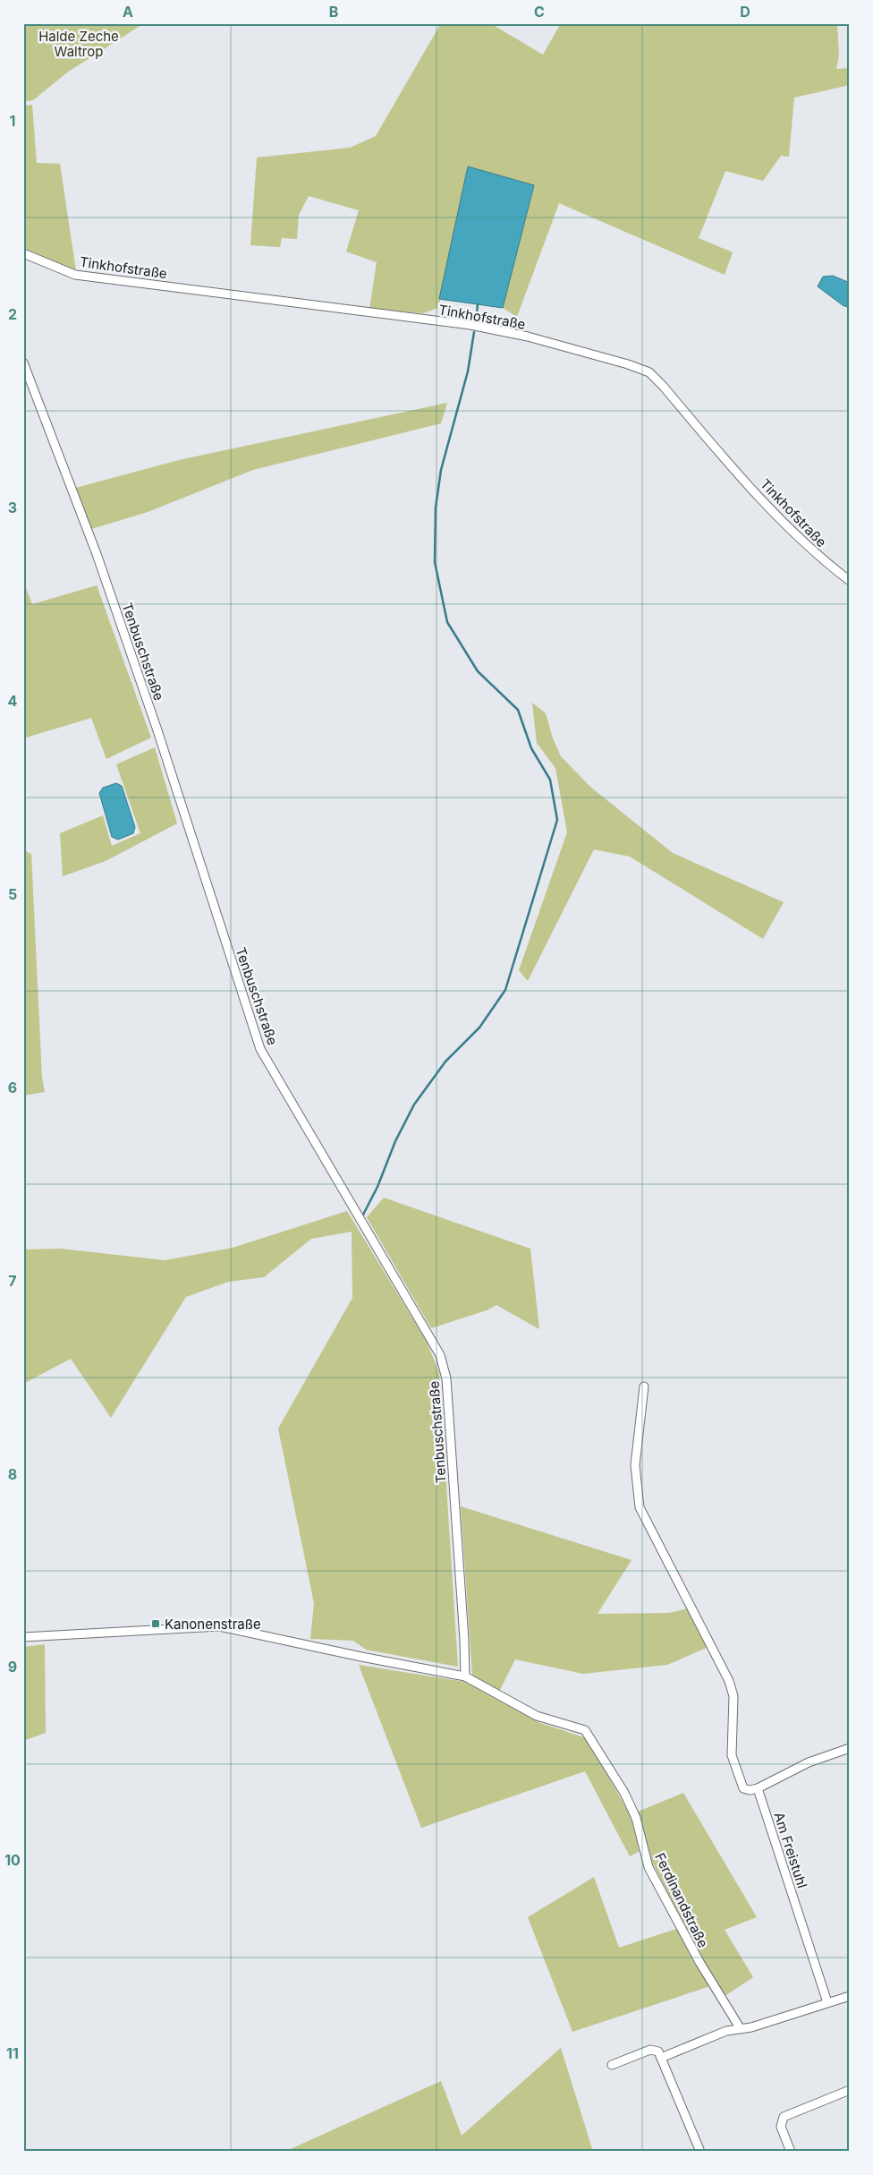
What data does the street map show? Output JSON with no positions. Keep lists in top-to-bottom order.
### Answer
{
  "streets": {
    "street": [
      "Tinkhofstraße",
      "Tenbuschstraße",
      "Am Freistuhl",
      "Ferdinandstraße"
    ]
  },
  "crossings": [
    ["Tenbuschstraße", "Ferdinandstraße"]
  ],
  "parks": ["Halde Zeche Waltrop"],
  "places": {
    "transit": ["Kanonenstraße"]
  },
  "grid": {
    "columns": [
      "A",
      "B",
      "C",
      "D"
    ],
    "rows": [
      "1",
      "2",
      "3",
      "4",
      "5",
      "6",
      "7",
      "8",
      "9",
      "10",
      "11"
    ]
  }
}
